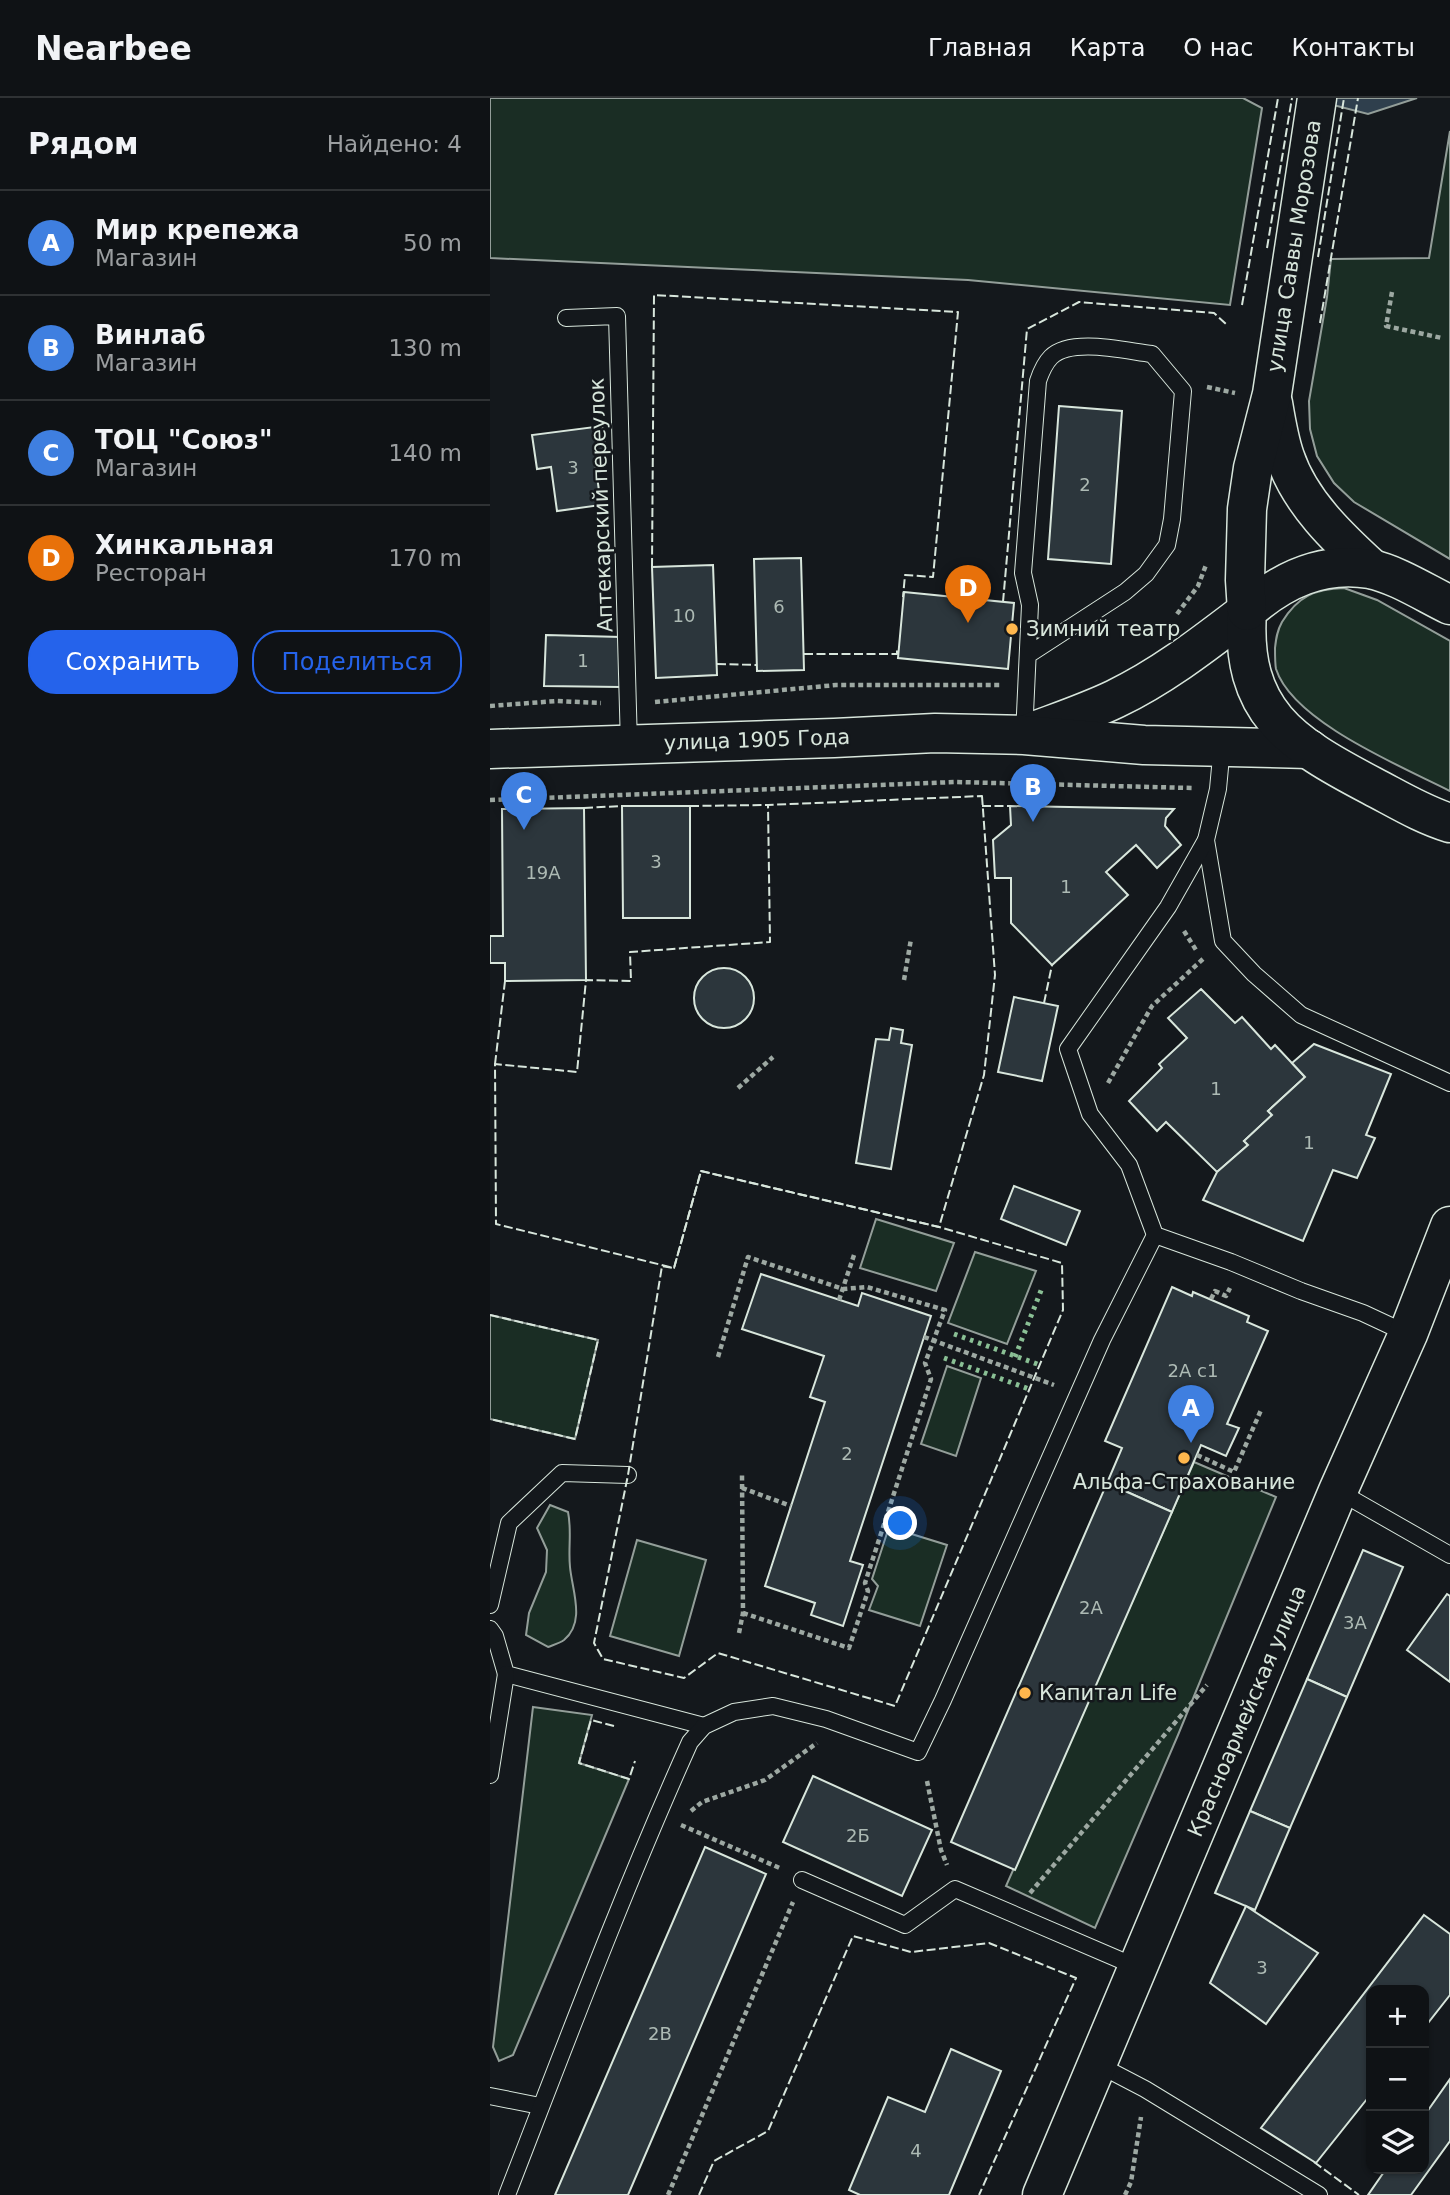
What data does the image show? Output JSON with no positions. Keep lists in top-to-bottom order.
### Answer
{
  "streets": {
    "street": ["улица Саввы Морозова", "улица 1905 Года", "Красноармейская улица"],
    "lane": ["Аптекарский переулок"]
  },
  "crossings": [
    ["улица Саввы Морозова", "улица 1905 Года"],
    ["Аптекарский переулок", "улица 1905 Года"]
  ],
  "places": ["Зимний театр", "Альфа-Страхование", "Капитал Life"],
  "house_numbers": [
    "3",
    "2",
    "6",
    "10",
    "1",
    "3",
    "19А",
    "1",
    "1",
    "1",
    "2А с1",
    "2",
    "2А",
    "3А",
    "2Б",
    "3",
    "2В",
    "4"
  ],
  "page": {
    "header": "Nearbee",
    "nav": [
      "Главная",
      "Карта",
      "О нас",
      "Контакты"
    ],
    "heading": ["Рядом", "Найдено: 4"],
    "list": [
      {
        "mark": "A",
        "name": "Мир крепежа",
        "note": "Магазин",
        "value": "50 m"
      },
      {
        "mark": "B",
        "name": "Винлаб",
        "note": "Магазин",
        "value": "130 m"
      },
      {
        "mark": "C",
        "name": "ТОЦ \"Союз\"",
        "note": "Магазин",
        "value": "140 m"
      },
      {
        "mark": "D",
        "name": "Хинкальная",
        "note": "Ресторан",
        "value": "170 m"
      }
    ],
    "pins": [
      "D",
      "B",
      "C",
      "A"
    ],
    "buttons": ["Сохранить", "Поделиться"],
    "map_buttons": ["+", "−"]
  }
}
